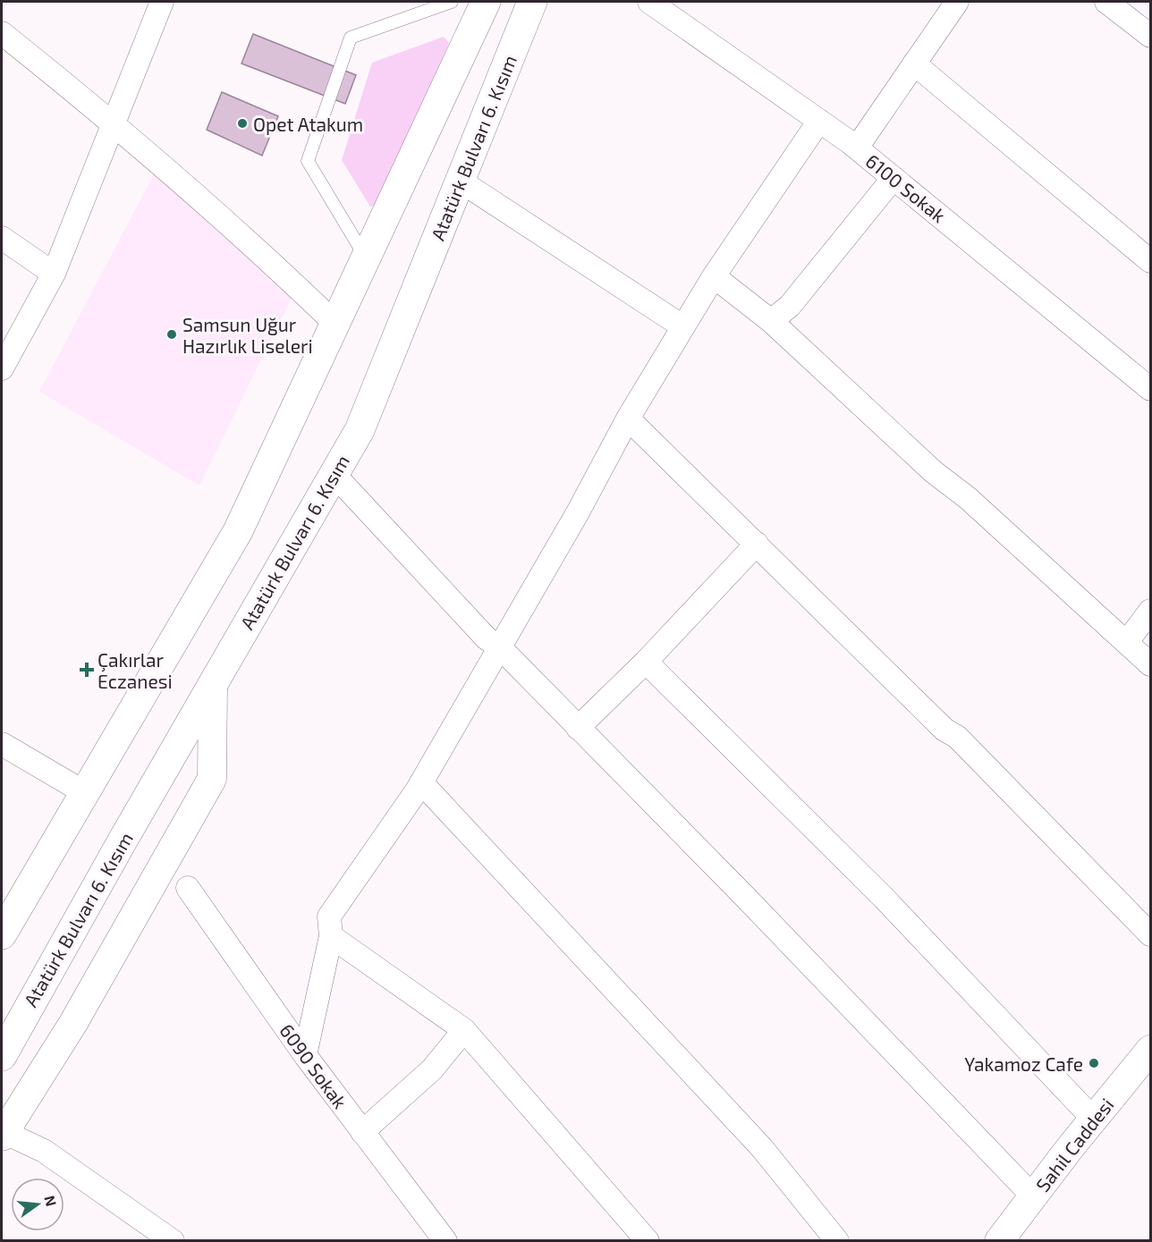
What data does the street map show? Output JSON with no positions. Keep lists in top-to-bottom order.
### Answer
{
  "streets": {
    "highway": ["Atatürk Bulvarı 6. Kısım"],
    "street": ["6100 Sokak", "6090 Sokak", "Sahil Caddesi"]
  },
  "places": {
    "other": ["Opet Atakum", "Samsun Uğur Hazırlık Liseleri", "Yakamoz Cafe"],
    "health": ["Çakırlar Eczanesi"]
  },
  "north": "right"
}
